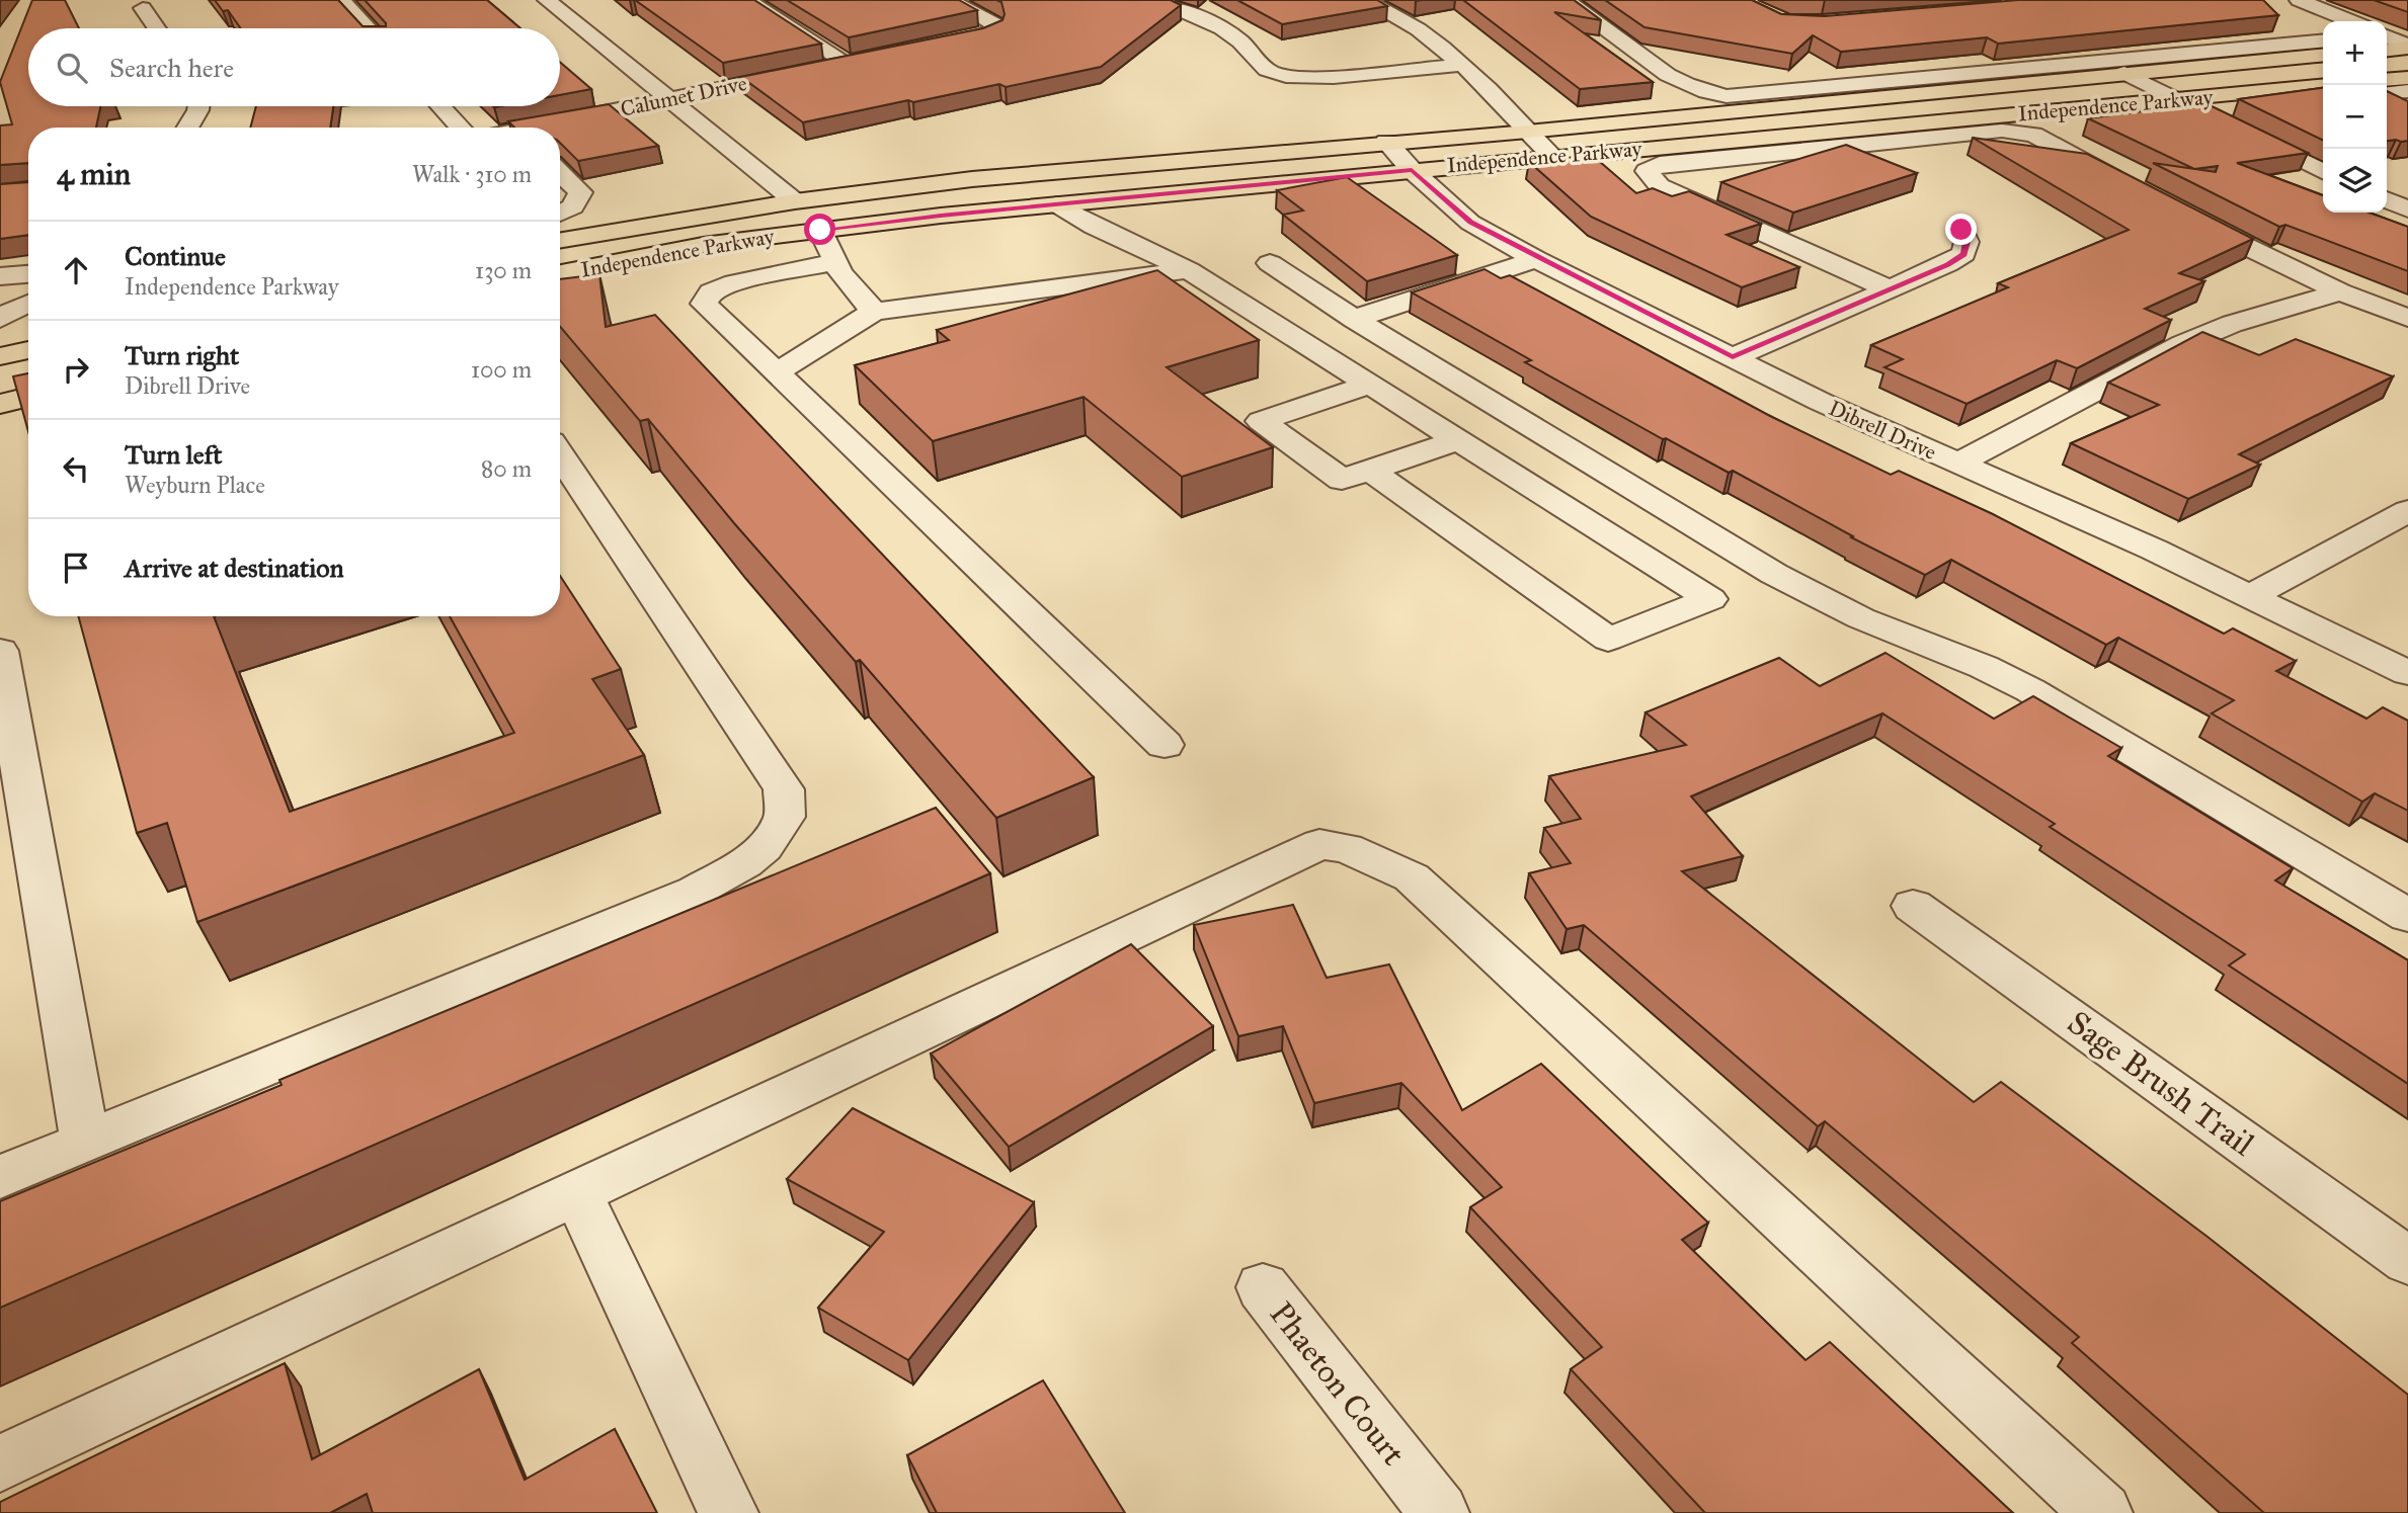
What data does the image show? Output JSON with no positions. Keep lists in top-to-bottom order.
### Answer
{
  "streets": {
    "main road": ["Independence Parkway"],
    "street": [
      "Calumet Drive",
      "Dibrell Drive",
      "Sage Brush Trail",
      "Phaeton Court"
    ]
  },
  "crossings": [
    ["Independence Parkway", "Dibrell Drive"]
  ],
  "page": {
    "map_buttons": ["+", "−"],
    "search": "Search here",
    "heading": ["4 min", "Walk · 310 m"],
    "list": [
      ["Continue", "Independence Parkway", "130 m"],
      ["Turn right", "Dibrell Drive", "100 m"],
      ["Turn left", "Weyburn Place", "80 m"],
      "Arrive at destination"
    ]
  }
}
